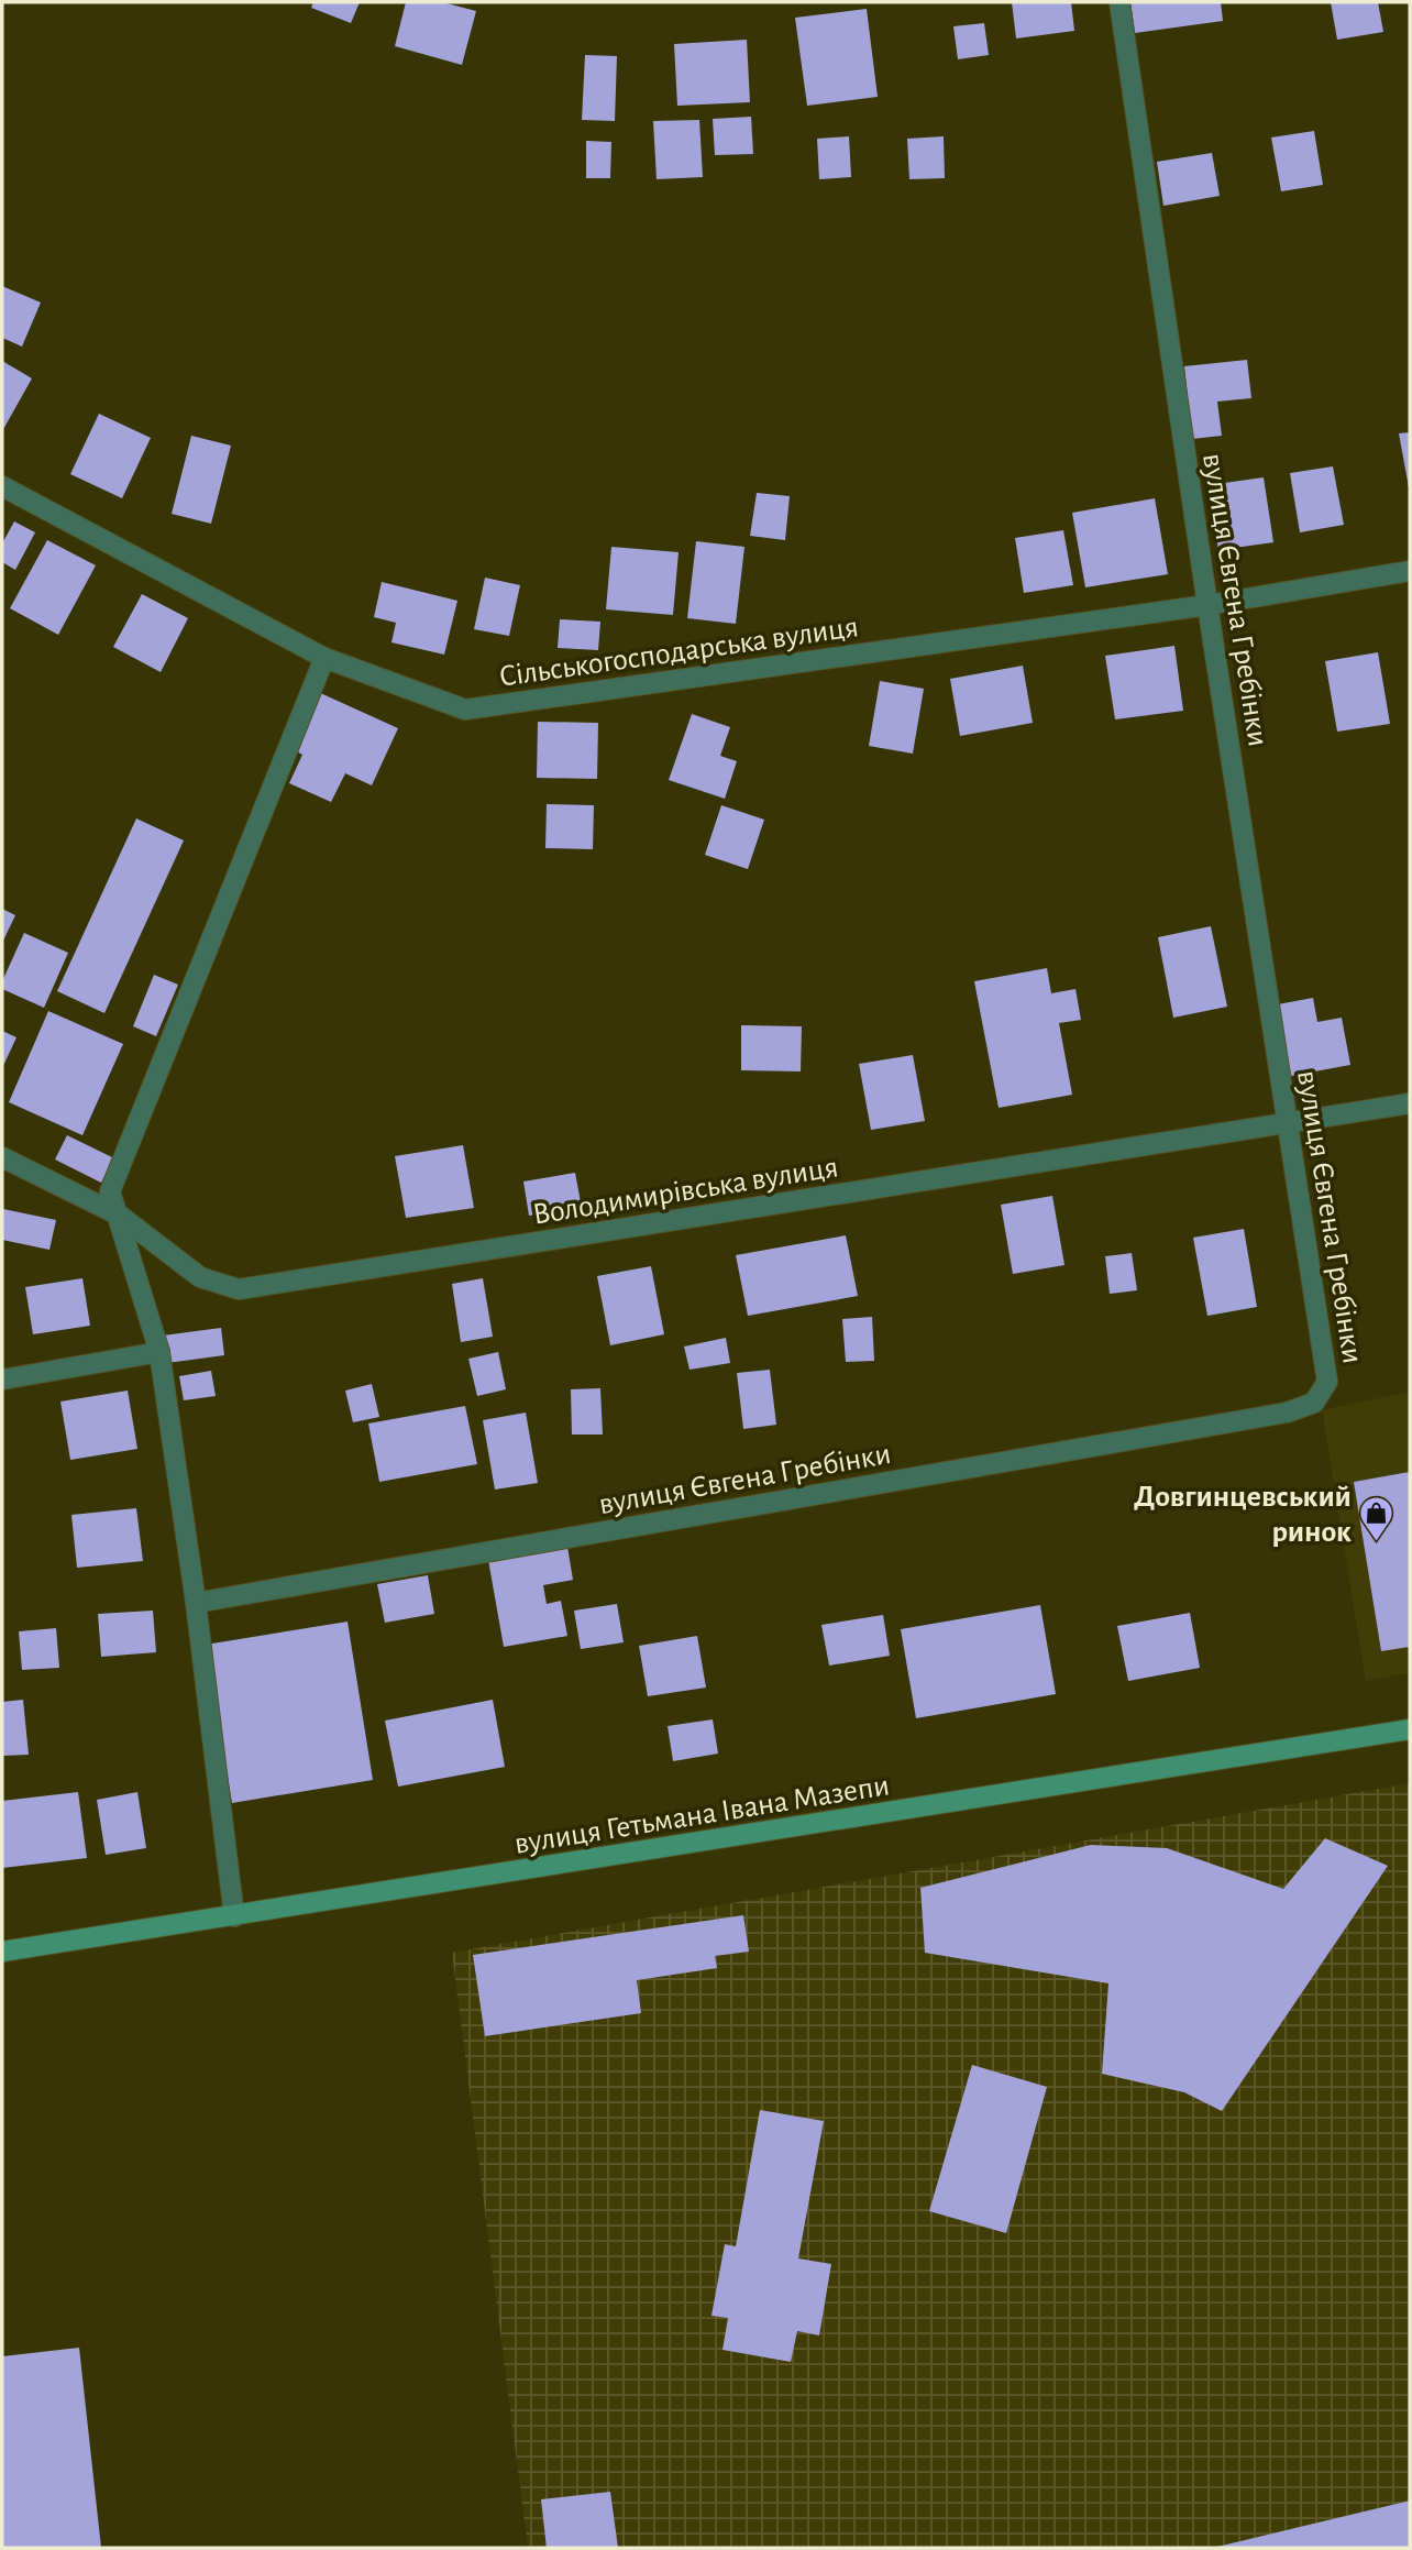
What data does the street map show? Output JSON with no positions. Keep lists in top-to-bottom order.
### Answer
{
  "streets": {
    "main road": ["вулиця Гетьмана Івана Мазепи"],
    "street": ["вулиця Євгена Гребінки", "Сільськогосподарська вулиця", "Володимирівська вулиця"]
  },
  "crossings": [
    ["вулиця Євгена Гребінки", "Сільськогосподарська вулиця"],
    ["вулиця Євгена Гребінки", "Володимирівська вулиця"]
  ],
  "places": {
    "shop": ["Довгинцевський ринок"]
  }
}
